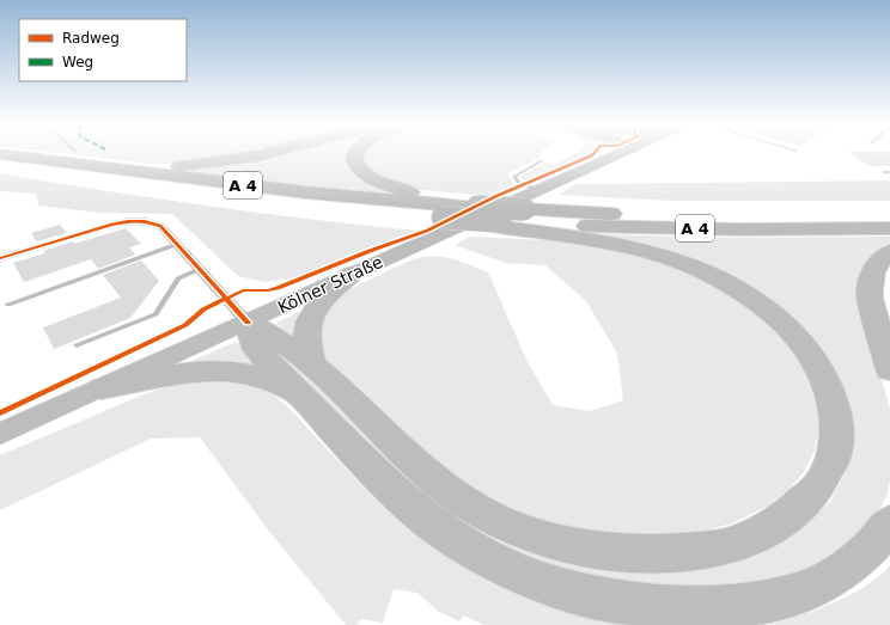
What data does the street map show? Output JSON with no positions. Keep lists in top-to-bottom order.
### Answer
{
  "streets": {
    "highway": ["A 4"],
    "main road": ["Kölner Straße"]
  },
  "legend": ["Radweg", "Weg"]
}
